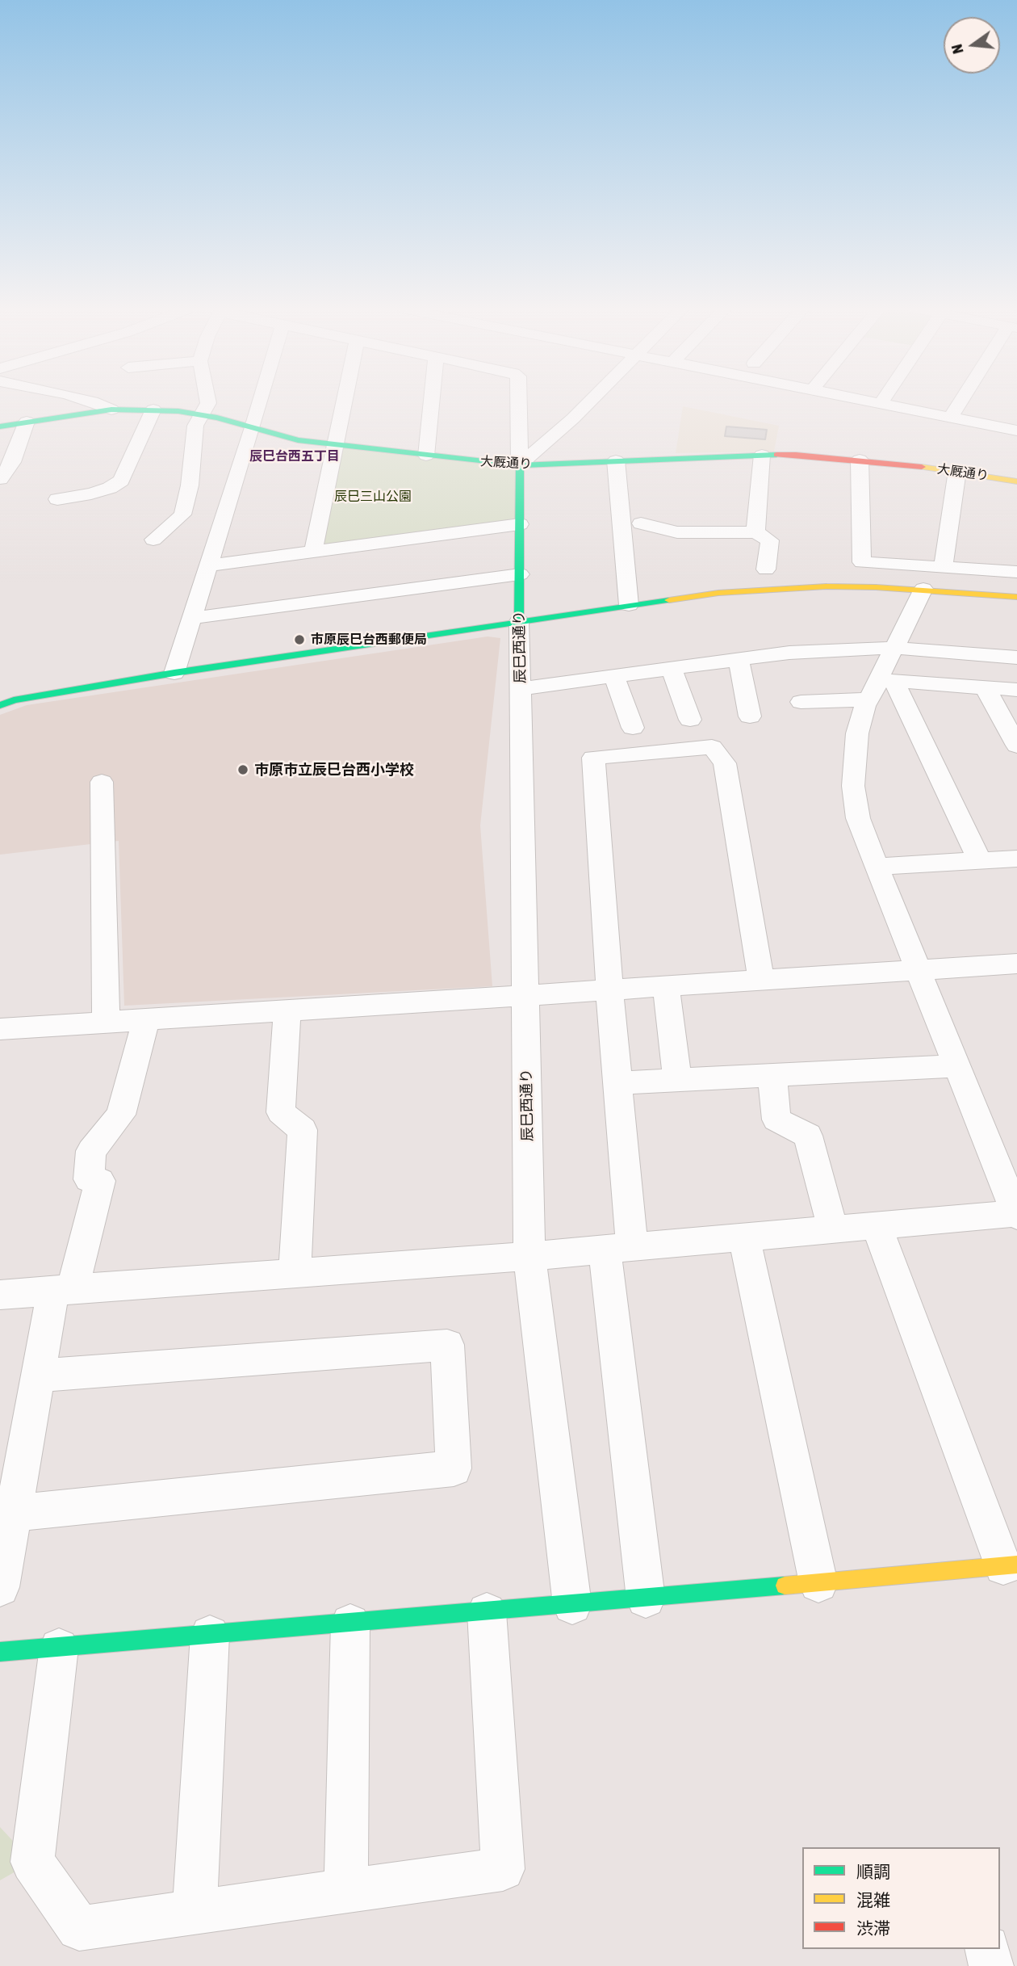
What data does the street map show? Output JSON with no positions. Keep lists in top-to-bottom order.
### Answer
{
  "streets": {
    "street": ["大厩通り", "辰巳西通り"]
  },
  "crossings": [
    ["大厩通り", "辰巳西通り"]
  ],
  "districts": ["辰巳台西五丁目"],
  "parks": ["辰巳三山公園"],
  "places": ["市原辰巳台西郵便局", "市原市立辰巳台西小学校"],
  "legend": ["順調", "混雑", "渋滞"],
  "north": "left"
}
